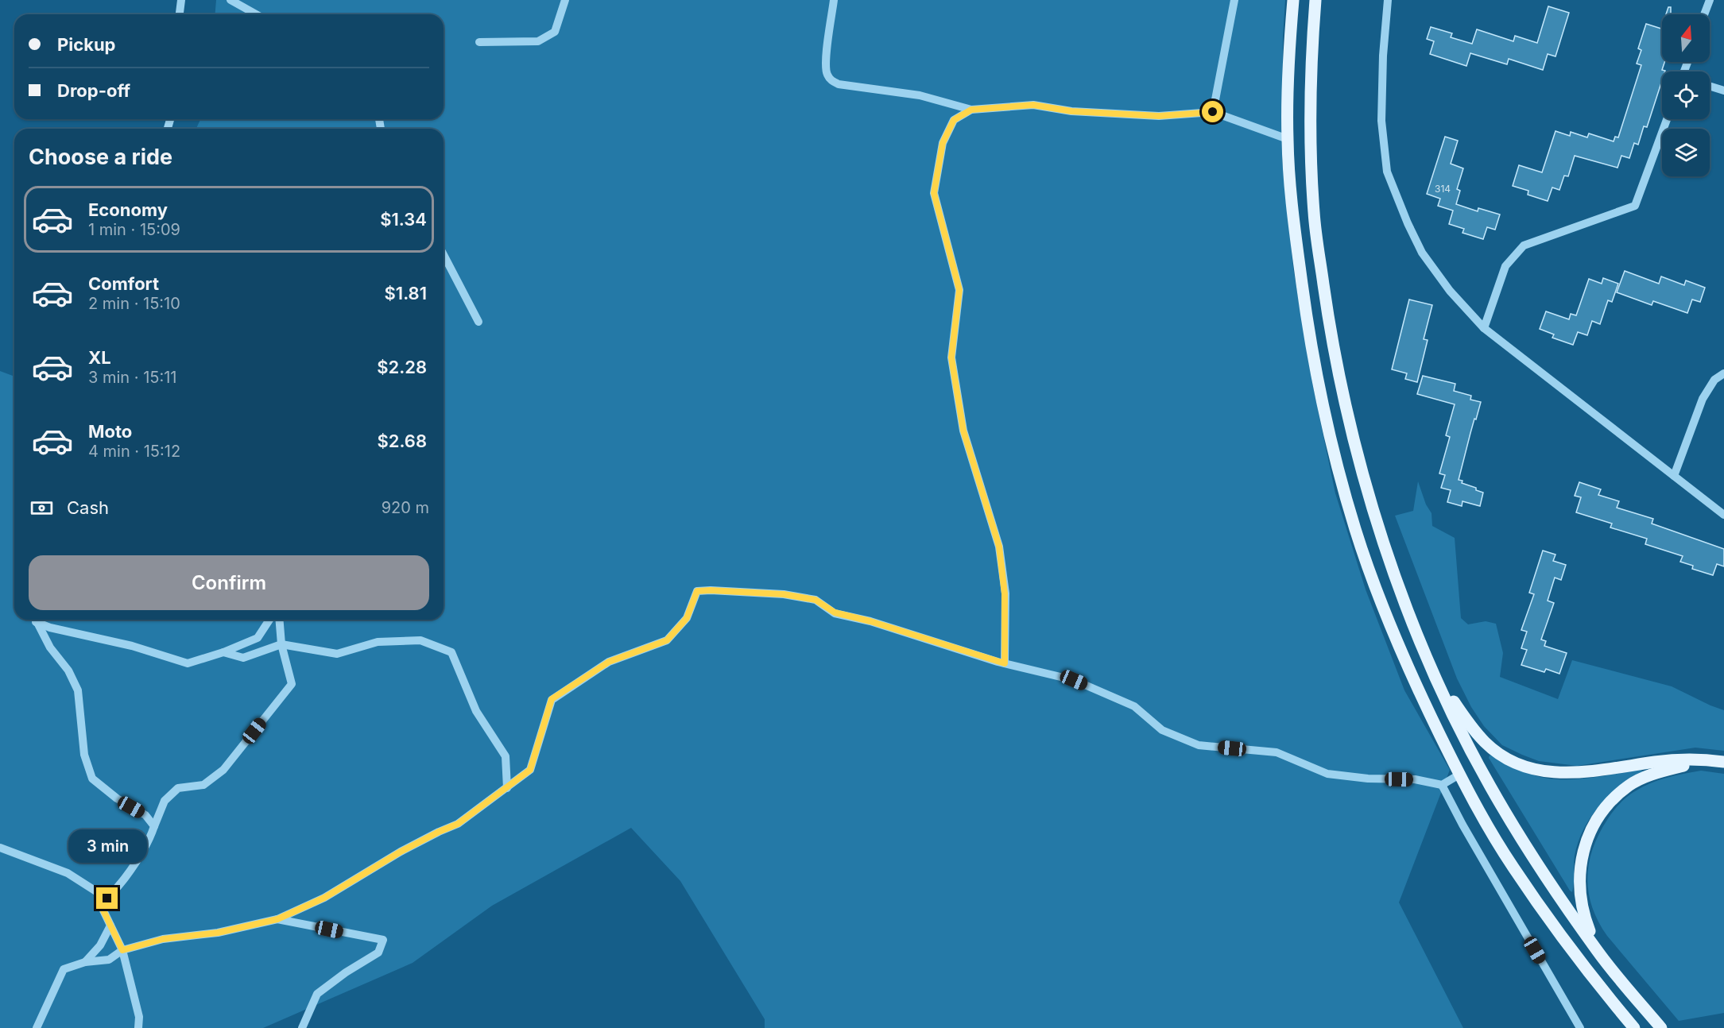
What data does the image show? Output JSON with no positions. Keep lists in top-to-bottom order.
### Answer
{
  "house_numbers": ["314"],
  "north": "top",
  "page": {
    "banner": ["Pickup", "Drop-off"],
    "heading": "Choose a ride",
    "list": [
      {
        "name": "Economy",
        "note": "1 min · 15:09",
        "value": "$1.34"
      },
      {
        "name": "Comfort",
        "note": "2 min · 15:10",
        "value": "$1.81"
      },
      {
        "name": "XL",
        "note": "3 min · 15:11",
        "value": "$2.28"
      },
      {
        "name": "Moto",
        "note": "4 min · 15:12",
        "value": "$2.68"
      }
    ],
    "pay": ["Cash", "920 m"],
    "buttons": "Confirm",
    "bubble": "3 min"
  }
}
